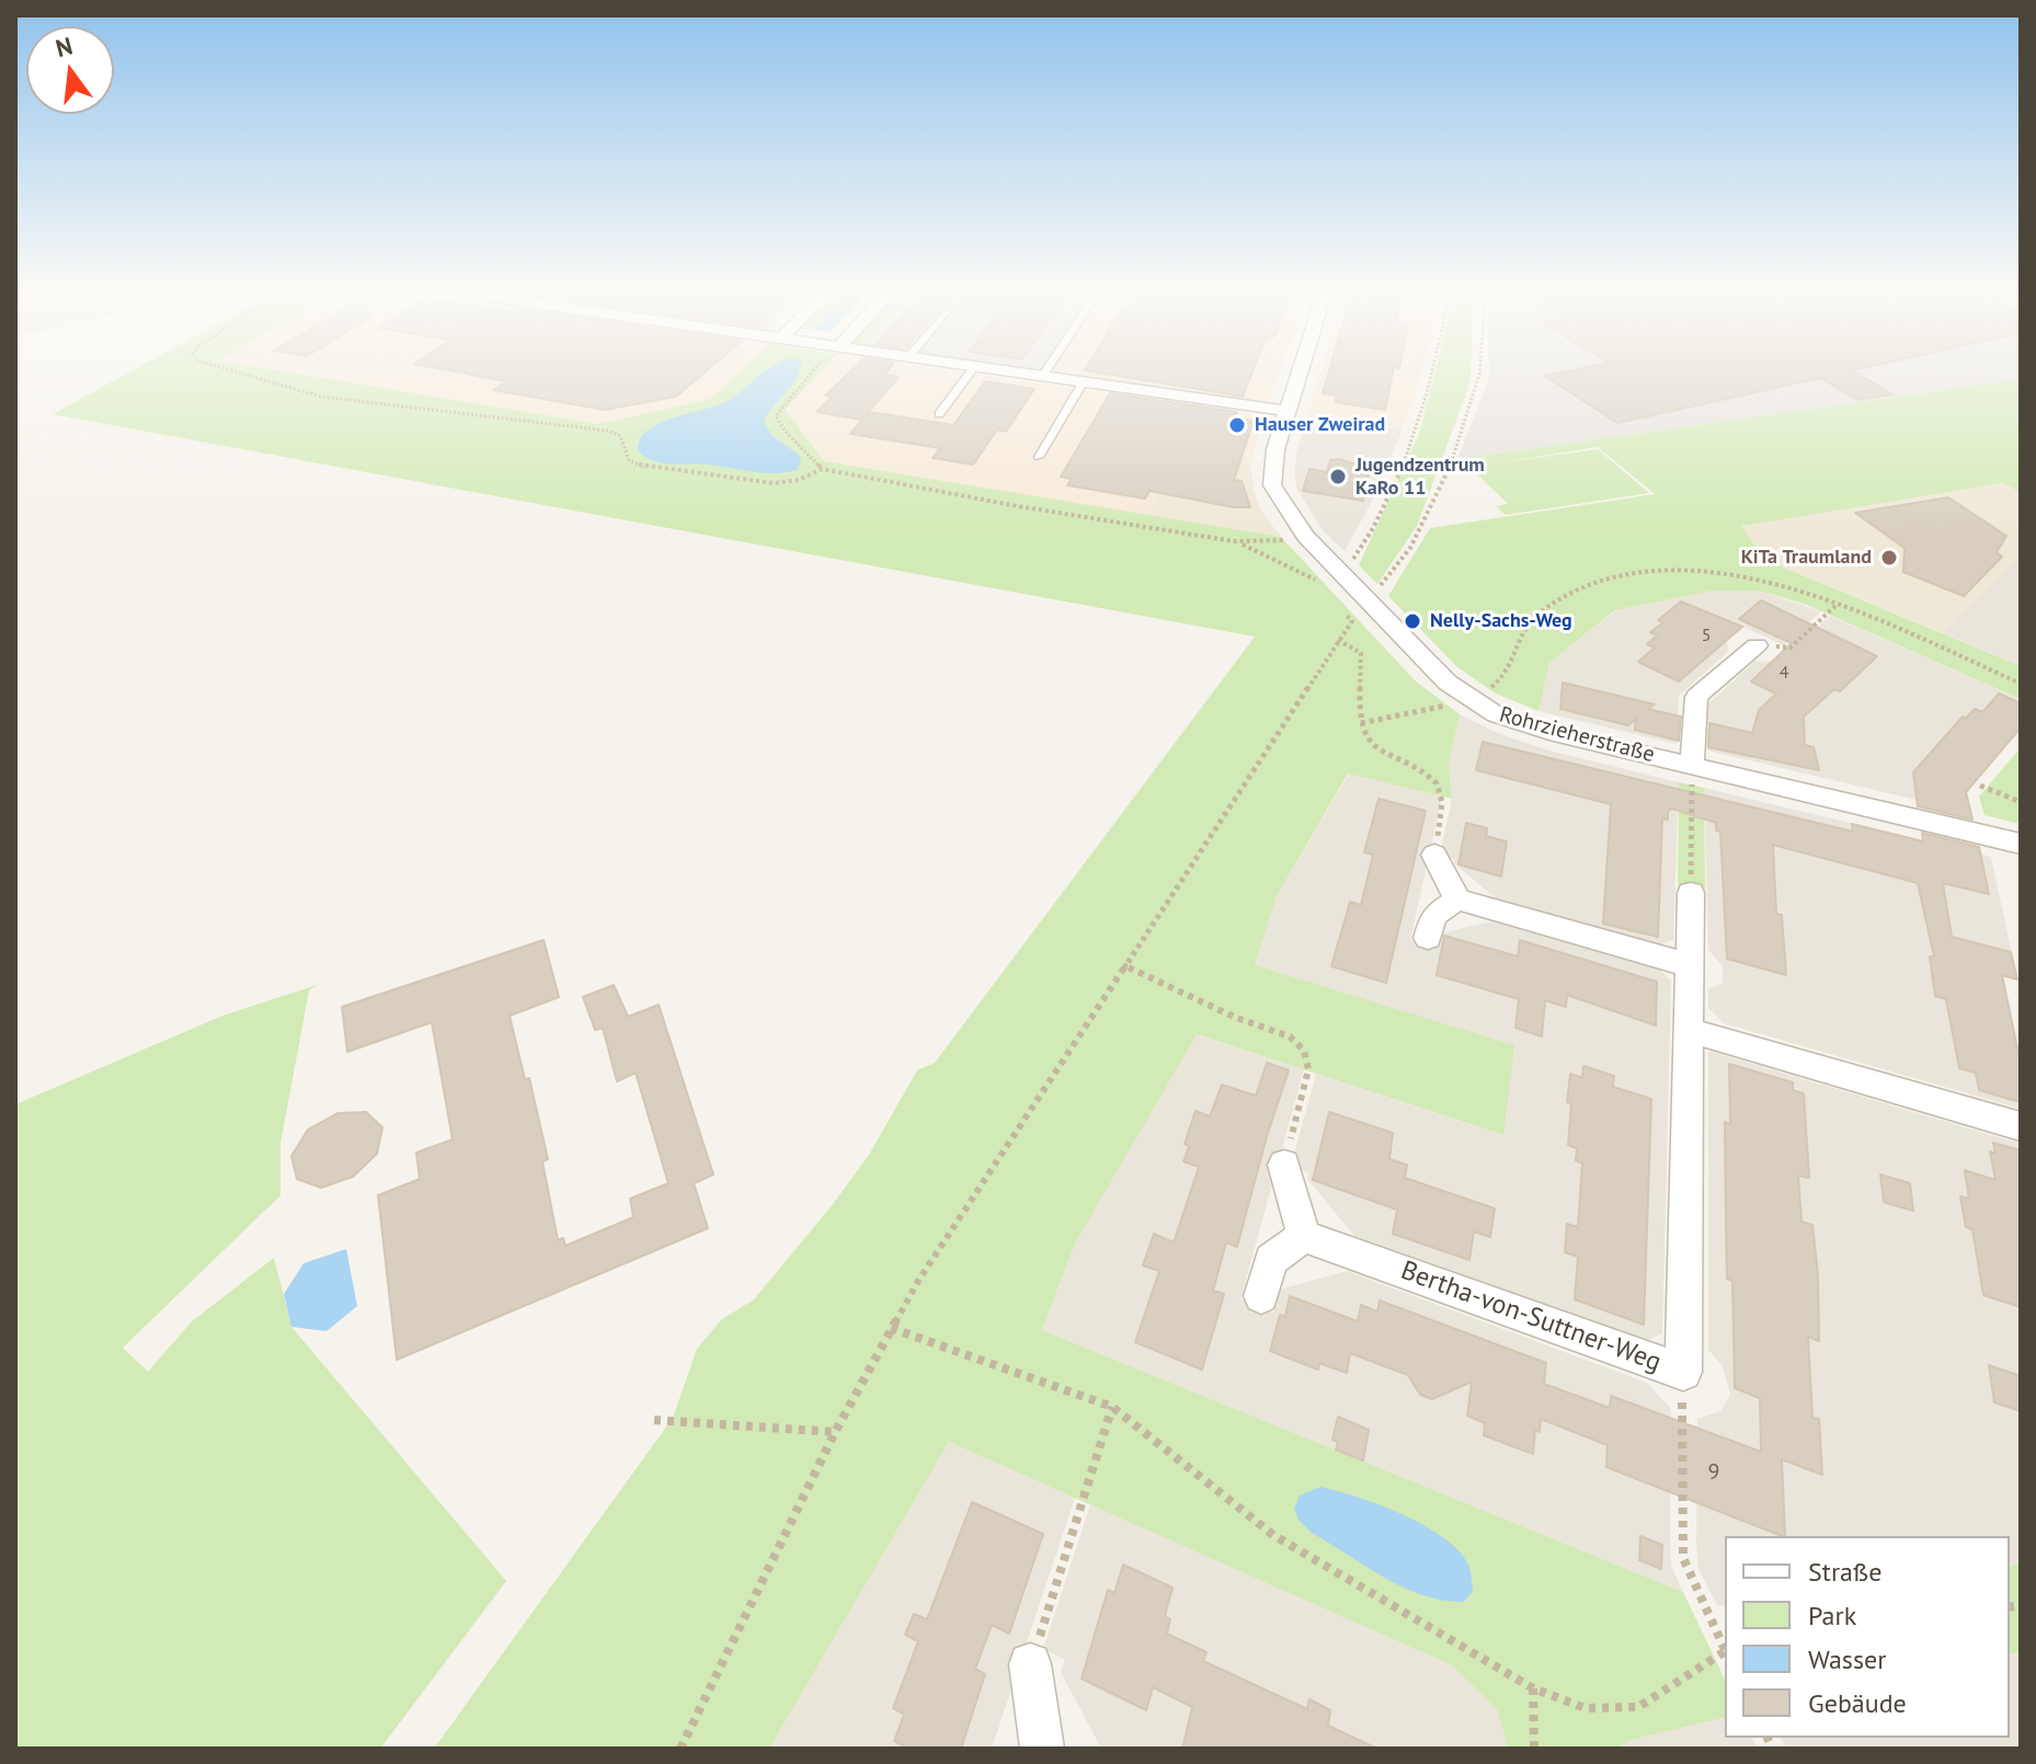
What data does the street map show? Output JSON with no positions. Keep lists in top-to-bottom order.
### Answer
{
  "streets": {
    "street": ["Rohrzieherstraße", "Bertha-von-Suttner-Weg"]
  },
  "places": [
    "Hauser Zweirad",
    "Jugendzentrum KaRo 11",
    "KiTa Traumland",
    "Nelly-Sachs-Weg"
  ],
  "house_numbers": ["5", "4", "9"],
  "legend": [
    "Straße",
    "Park",
    "Wasser",
    "Gebäude"
  ],
  "north": "top"
}
